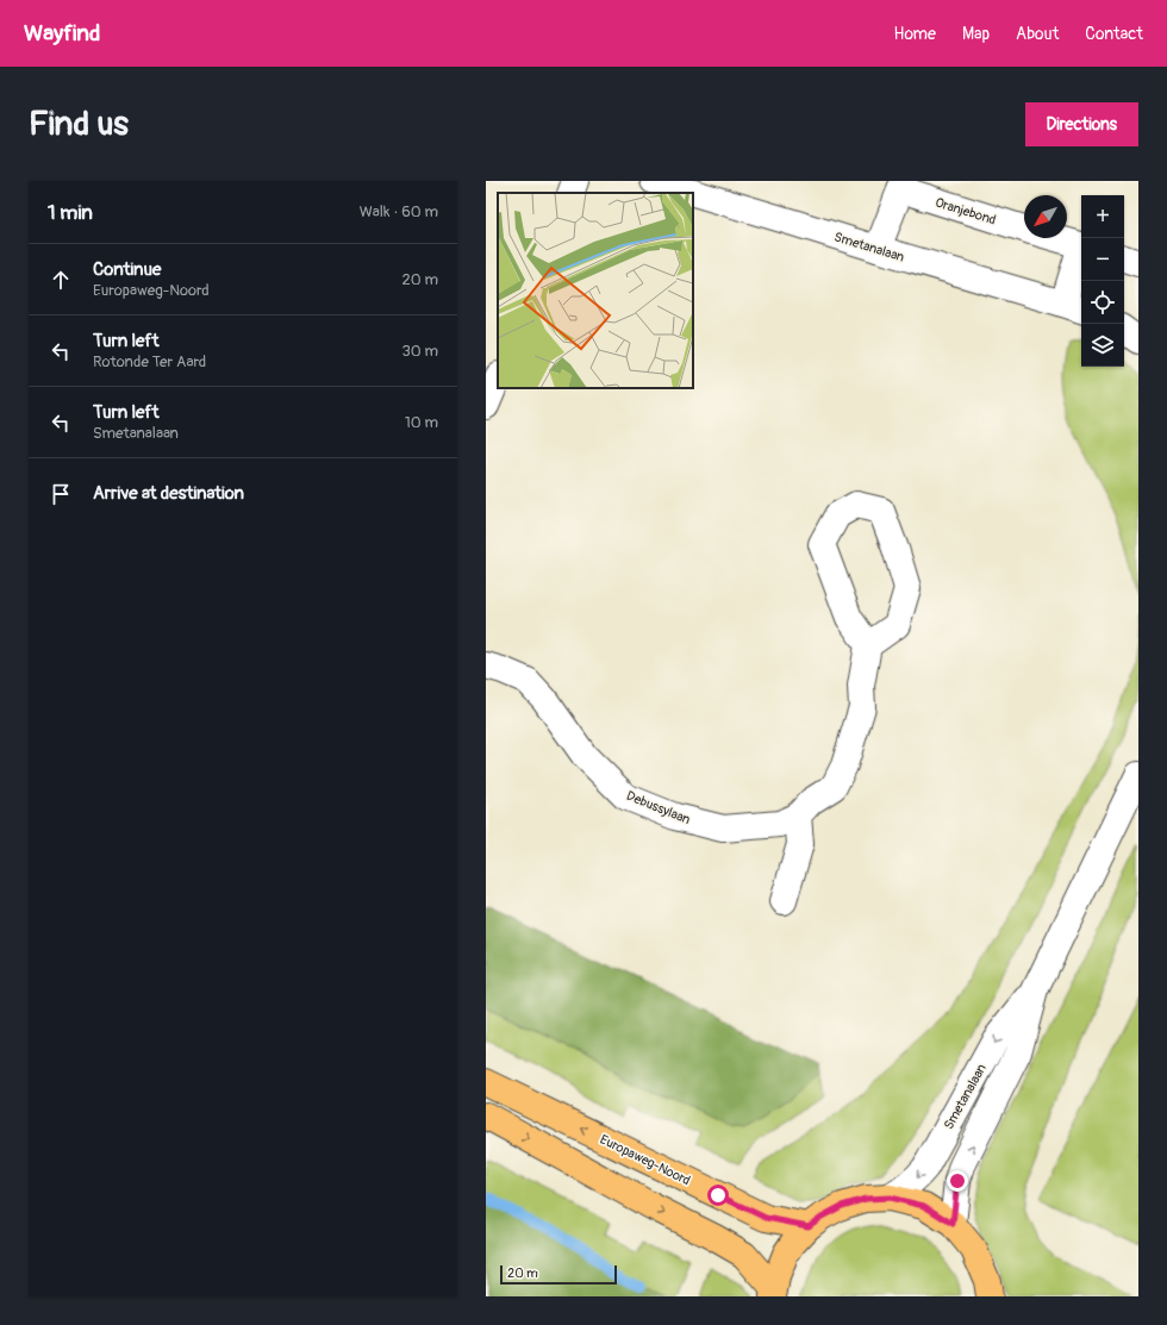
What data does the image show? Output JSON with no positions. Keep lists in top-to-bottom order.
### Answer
{
  "streets": {
    "main road": ["Europaweg-Noord"],
    "street": ["Oranjebond", "Smetanalaan", "Debussylaan"]
  },
  "scale_bar": "20 m",
  "north": "bottom left",
  "page": {
    "header": "Wayfind",
    "nav": [
      "Home",
      "Map",
      "About",
      "Contact"
    ],
    "buttons": "Directions",
    "title": "Find us",
    "heading": ["1 min", "Walk · 60 m"],
    "map_buttons": ["+", "−"],
    "list": [
      ["Continue", "Europaweg-Noord", "20 m"],
      ["Turn left", "Rotonde Ter Aard", "30 m"],
      ["Turn left", "Smetanalaan", "10 m"],
      "Arrive at destination"
    ],
    "scale": "20 m"
  }
}
